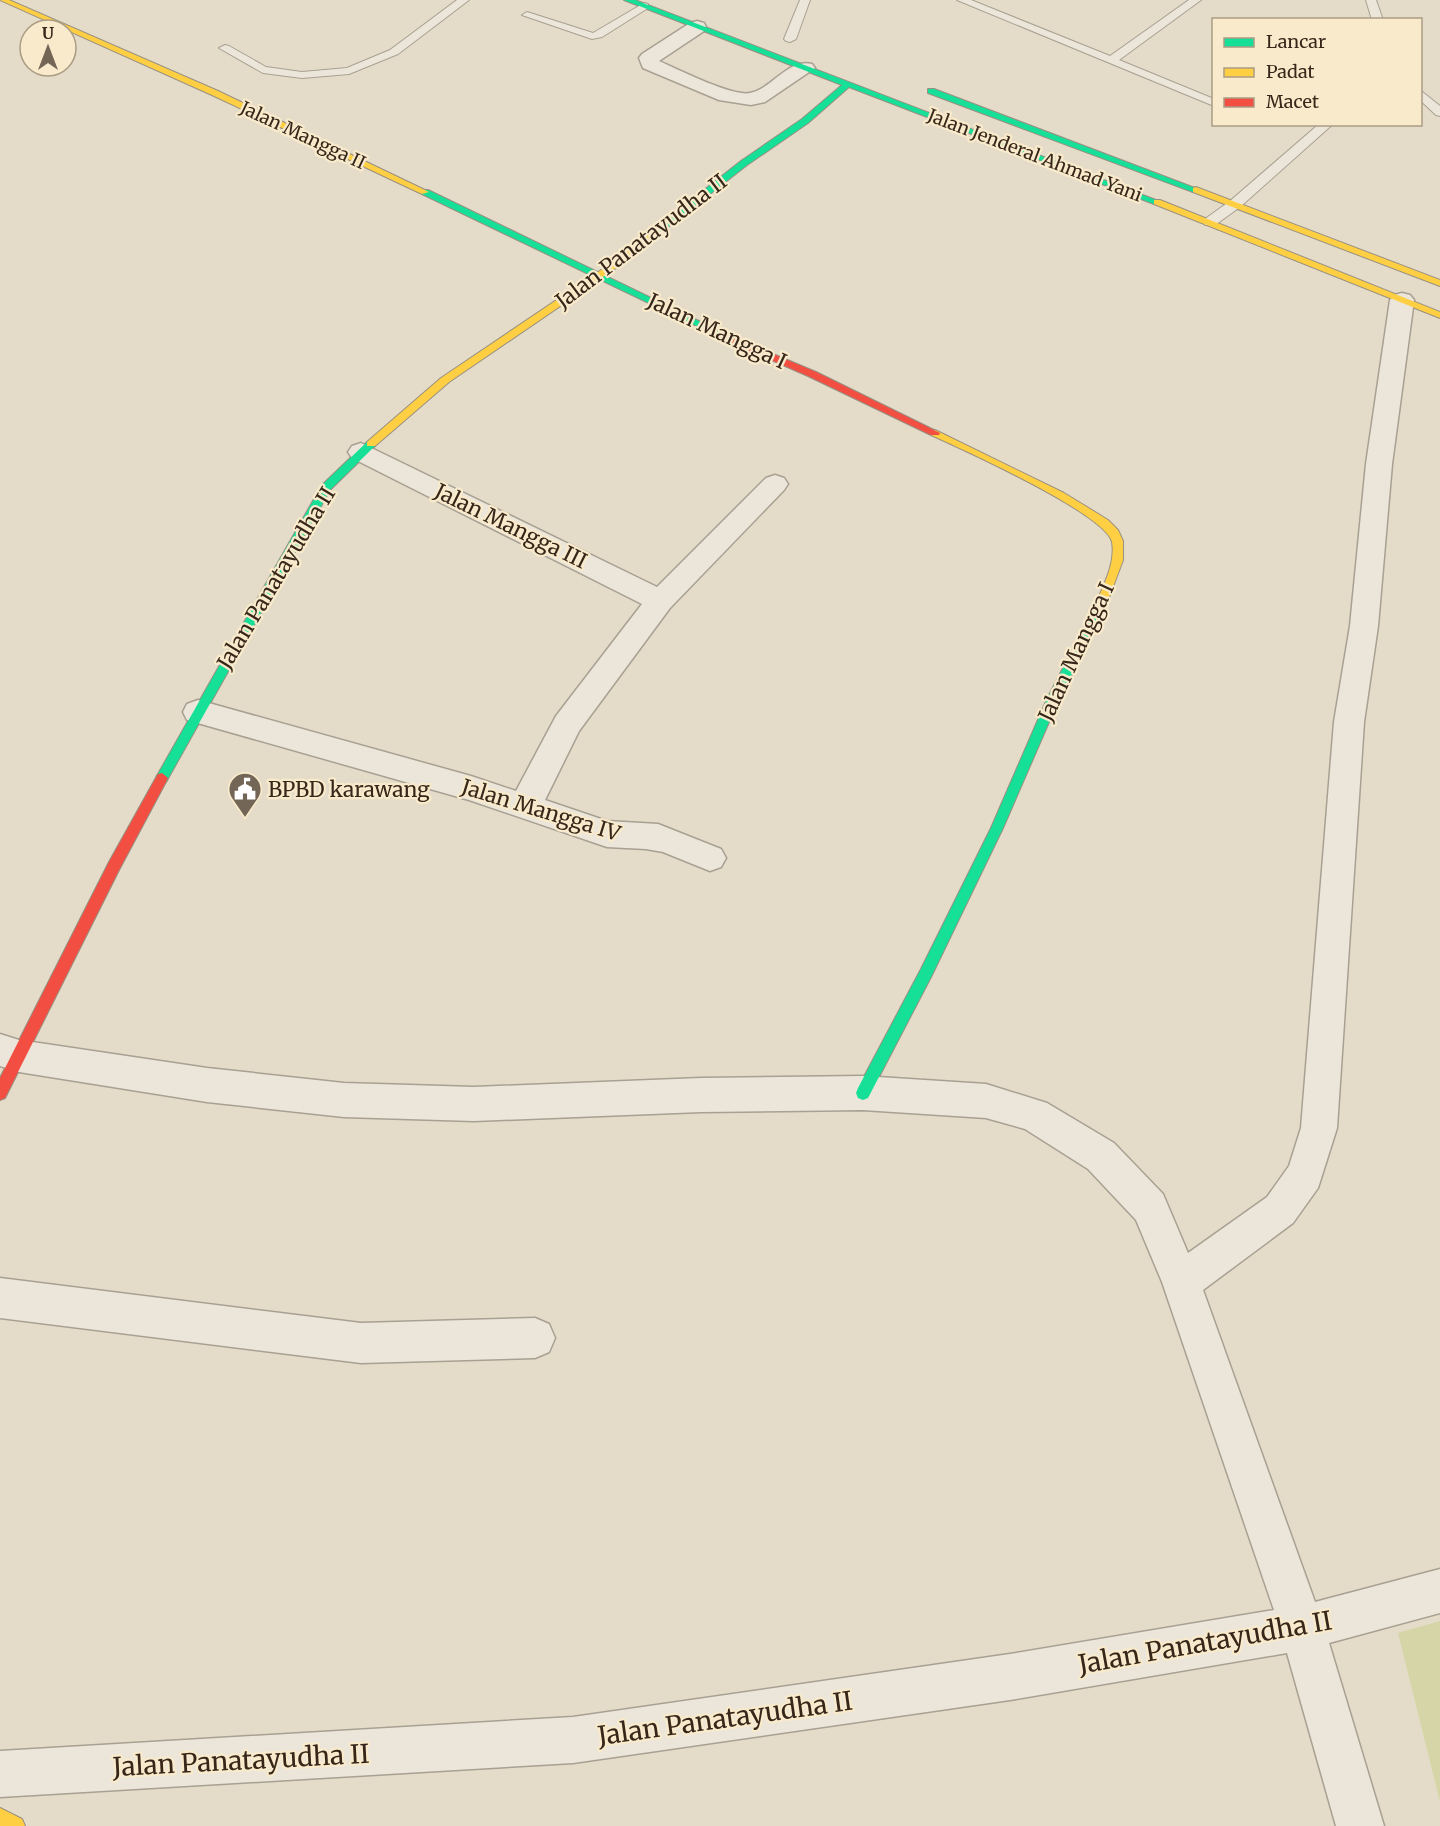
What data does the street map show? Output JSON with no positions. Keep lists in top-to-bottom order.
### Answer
{
  "streets": {
    "street": [
      "Jalan Mangga II",
      "Jalan Jenderal Ahmad Yani",
      "Jalan Panatayudha II",
      "Jalan Mangga I",
      "Jalan Mangga III",
      "Jalan Mangga IV"
    ]
  },
  "crossings": [
    ["Jalan Mangga II", "Jalan Panatayudha II"],
    ["Jalan Mangga II", "Jalan Mangga I"],
    ["Jalan Jenderal Ahmad Yani", "Jalan Panatayudha II"],
    ["Jalan Panatayudha II", "Jalan Mangga I"],
    ["Jalan Panatayudha II", "Jalan Mangga III"],
    ["Jalan Panatayudha II", "Jalan Mangga IV"]
  ],
  "places": {
    "public building": ["BPBD karawang"]
  },
  "legend": ["Lancar", "Padat", "Macet"],
  "north": "top"
}
